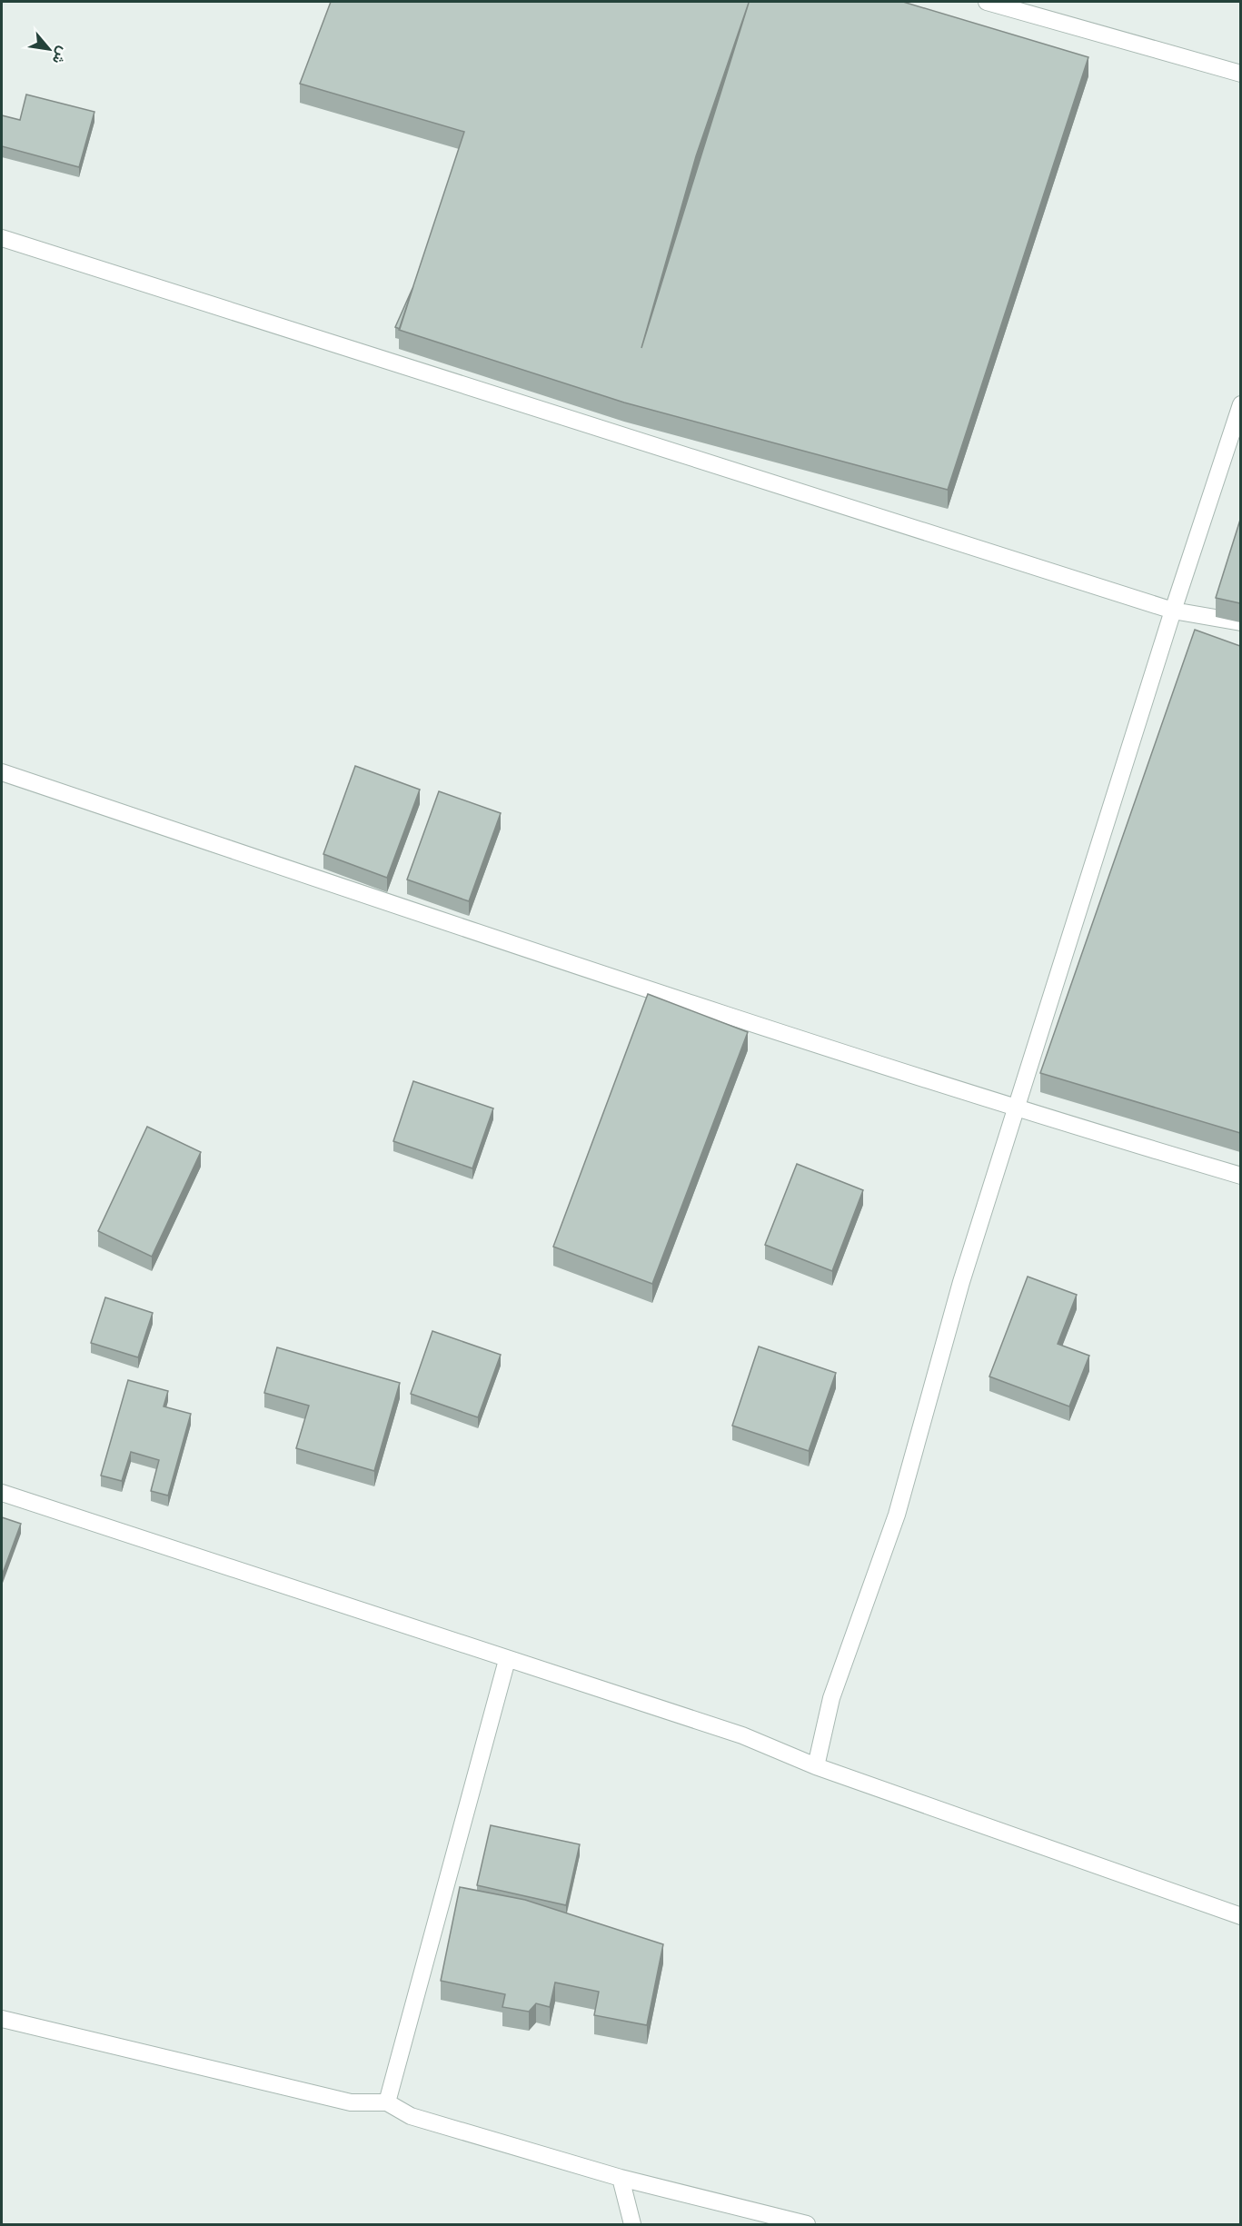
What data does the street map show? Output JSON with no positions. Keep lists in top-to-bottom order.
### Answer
{
  "north": "bottom right"
}
